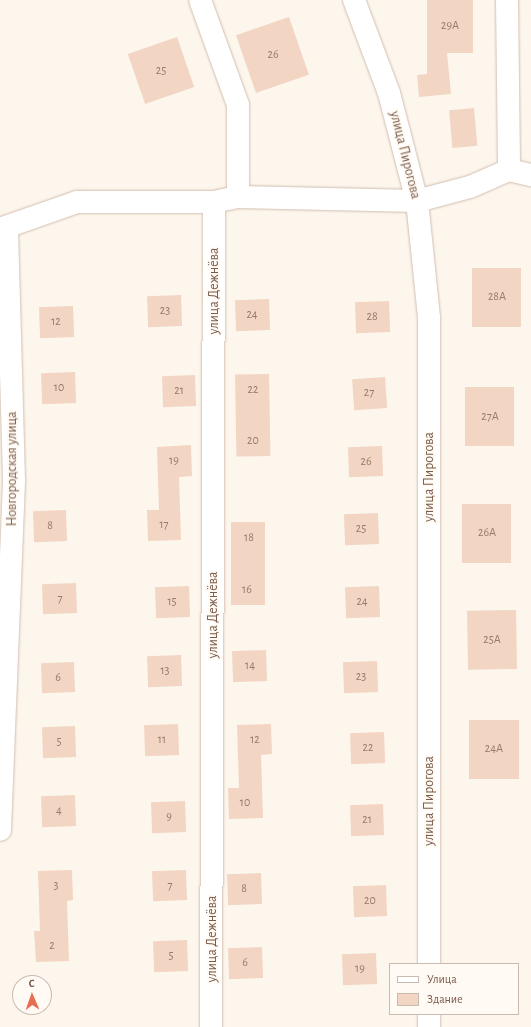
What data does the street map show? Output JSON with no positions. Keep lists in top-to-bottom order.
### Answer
{
  "streets": {
    "street": ["улица Пирогова", "улица Дежнёва", "Новгородская улица"]
  },
  "house_numbers": [
    "29А",
    "26",
    "25",
    "28А",
    "23",
    "24",
    "28",
    "12",
    "10",
    "22",
    "21",
    "27",
    "27А",
    "20",
    "19",
    "26",
    "17",
    "8",
    "25",
    "26А",
    "18",
    "16",
    "7",
    "15",
    "24",
    "25А",
    "14",
    "13",
    "23",
    "6",
    "11",
    "12",
    "5",
    "22",
    "24А",
    "10",
    "4",
    "9",
    "21",
    "3",
    "7",
    "8",
    "20",
    "2",
    "5",
    "6",
    "19"
  ],
  "legend": ["Улица", "Здание"],
  "north": "top"
}
